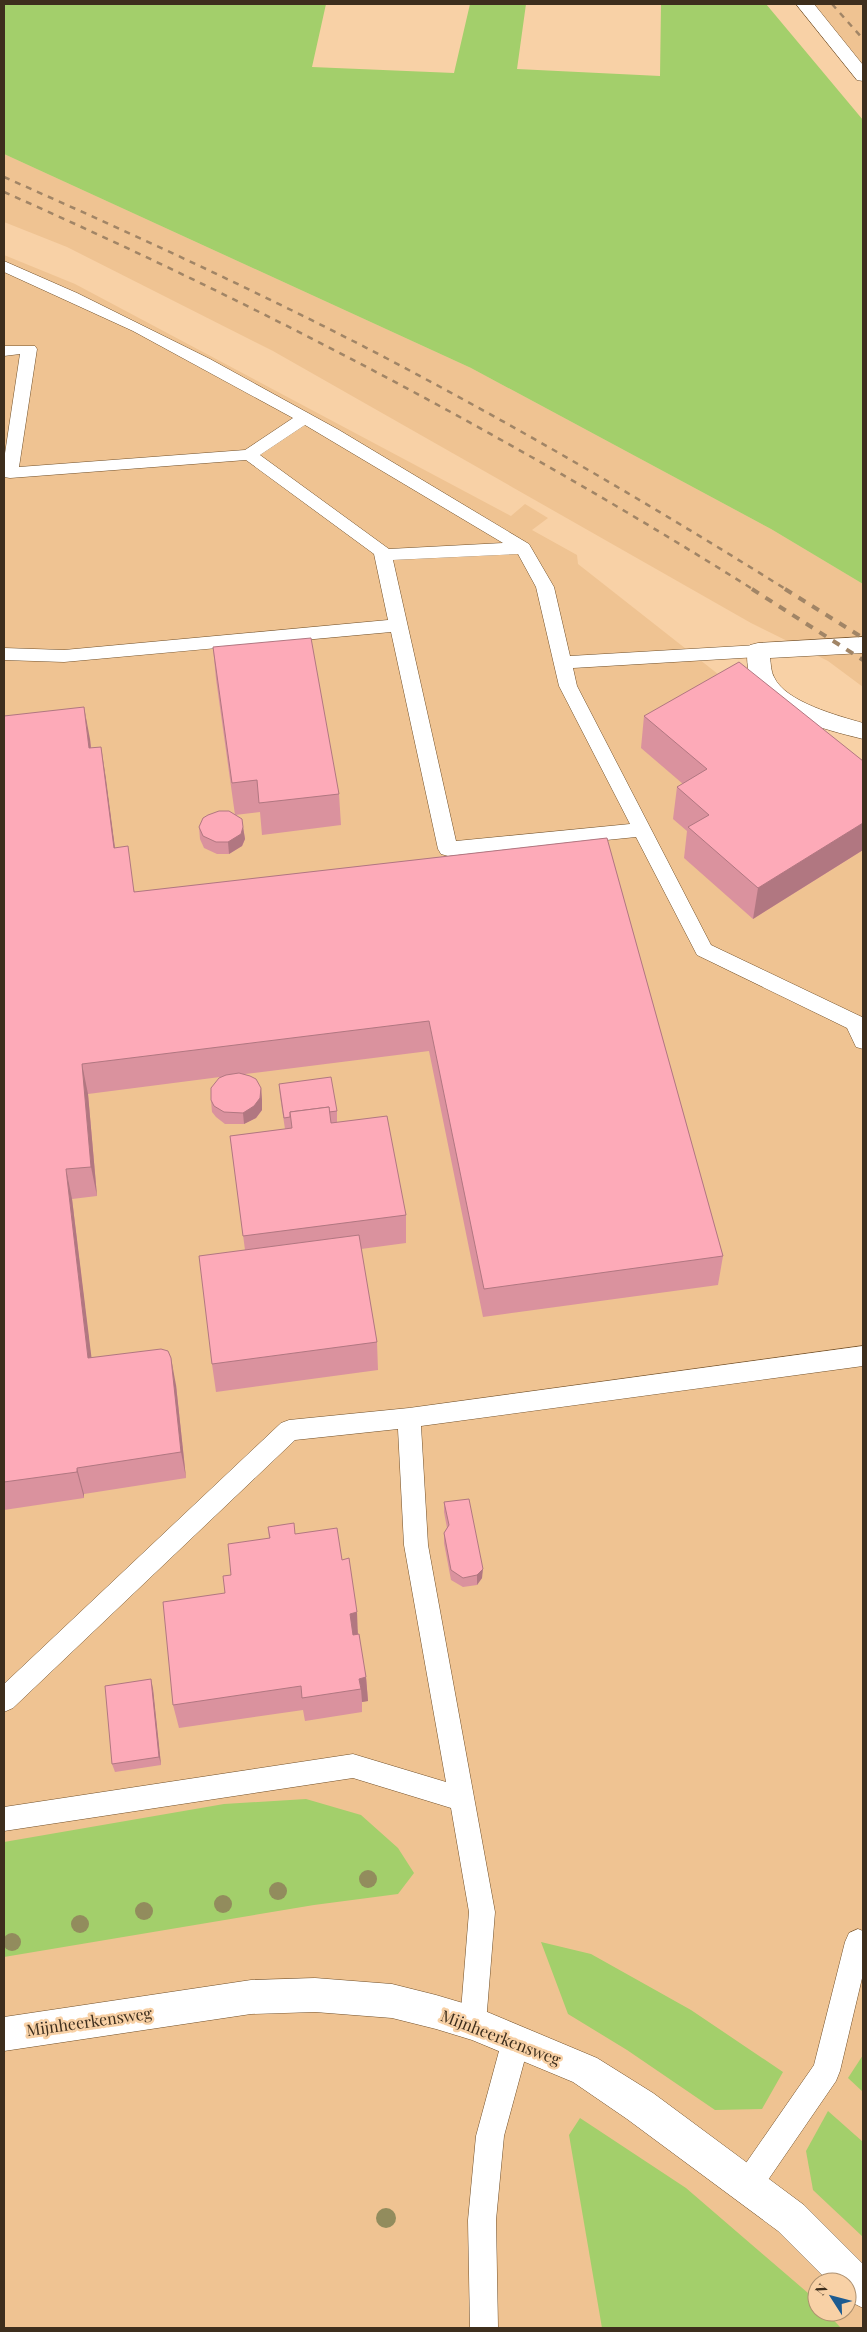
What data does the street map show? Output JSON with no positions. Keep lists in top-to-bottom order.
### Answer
{
  "streets": {
    "street": ["Mijnheerkensweg"]
  },
  "north": "top left"
}
